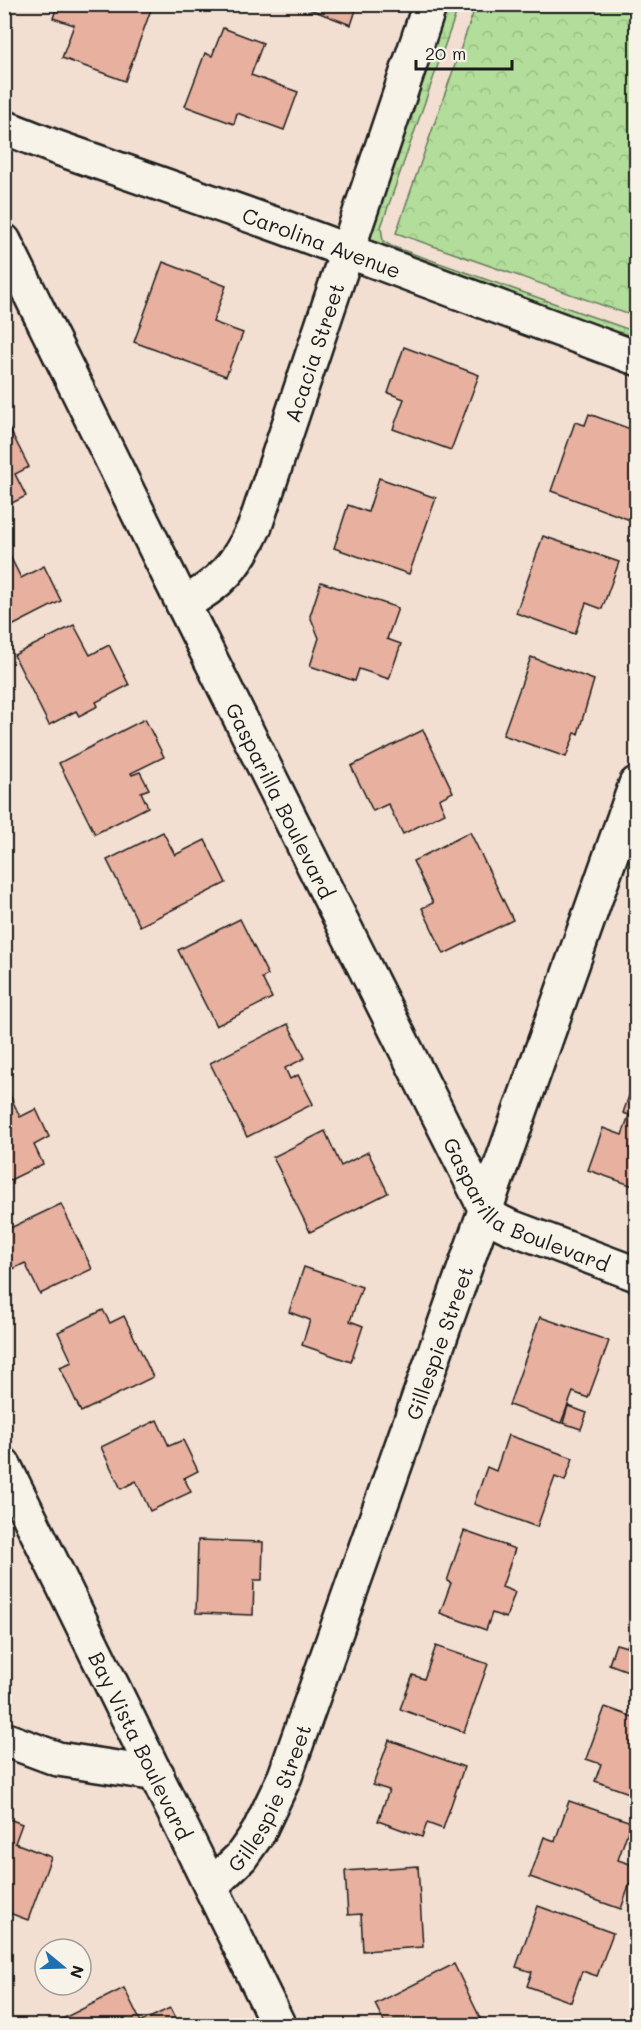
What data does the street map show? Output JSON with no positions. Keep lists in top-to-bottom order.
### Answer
{
  "streets": {
    "street": [
      "Carolina Avenue",
      "Acacia Street",
      "Gasparilla Boulevard",
      "Gillespie Street",
      "Bay Vista Boulevard"
    ]
  },
  "crossings": [
    ["Carolina Avenue", "Acacia Street"],
    ["Acacia Street", "Gasparilla Boulevard"],
    ["Gasparilla Boulevard", "Gillespie Street"],
    ["Gillespie Street", "Bay Vista Boulevard"]
  ],
  "scale_bar": "20 m",
  "north": "right"
}
